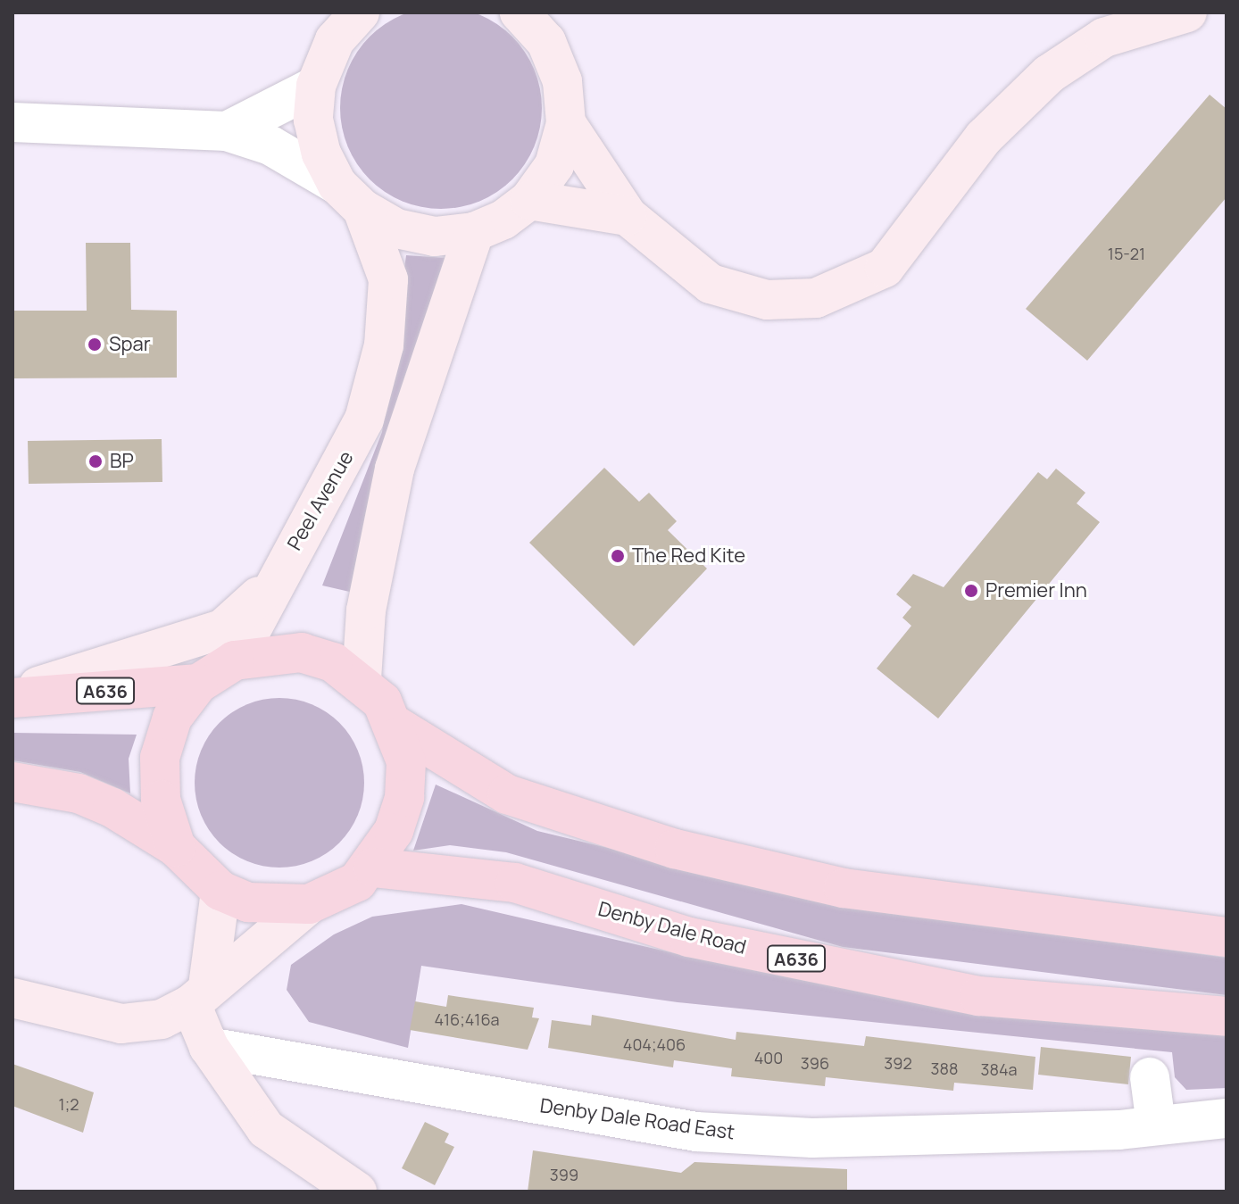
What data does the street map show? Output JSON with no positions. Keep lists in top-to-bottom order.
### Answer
{
  "streets": {
    "main road": ["A636", "Denby Dale Road"],
    "street": ["Peel Avenue", "Denby Dale Road East"]
  },
  "crossings": [
    ["Peel Avenue", "A636"],
    ["Peel Avenue", "Denby Dale Road"],
    ["A636", "Denby Dale Road"]
  ],
  "places": [
    "Spar",
    "BP",
    "The Red Kite",
    "Premier Inn"
  ],
  "house_numbers": [
    "15-21",
    "416;416a",
    "404;406",
    "400",
    "396",
    "392",
    "388",
    "384a",
    "1;2",
    "399"
  ]
}
